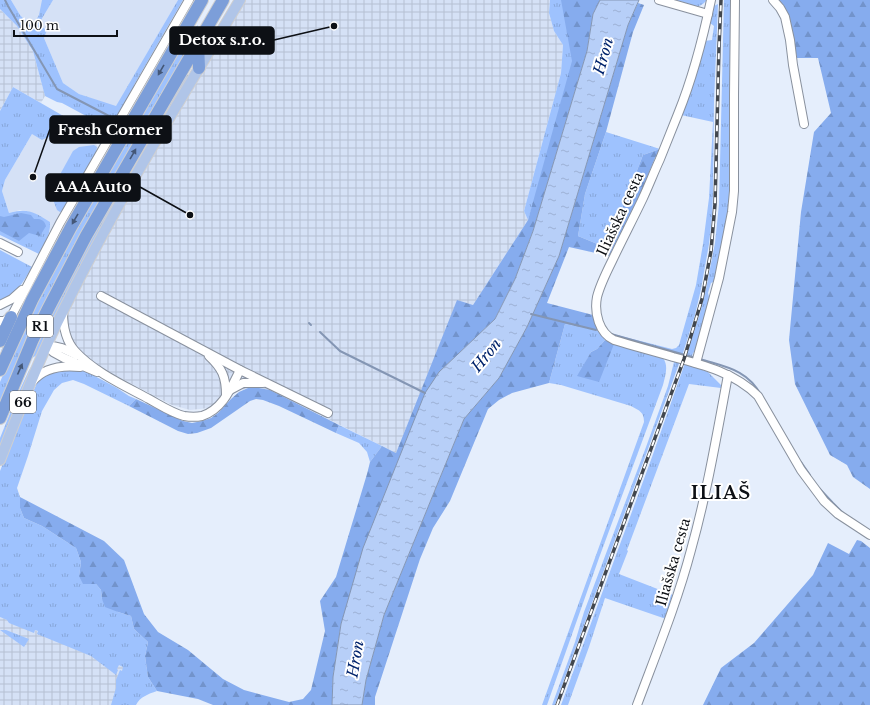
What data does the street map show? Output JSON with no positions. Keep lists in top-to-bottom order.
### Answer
{
  "streets": {
    "highway": ["R1"],
    "main road": ["66"],
    "street": ["Iliašska cesta"]
  },
  "districts": ["ILIAŠ"],
  "water": ["Hron"],
  "places": ["Detox s.r.o.", "Fresh Corner", "AAA Auto"],
  "scale_bar": "100 m"
}
